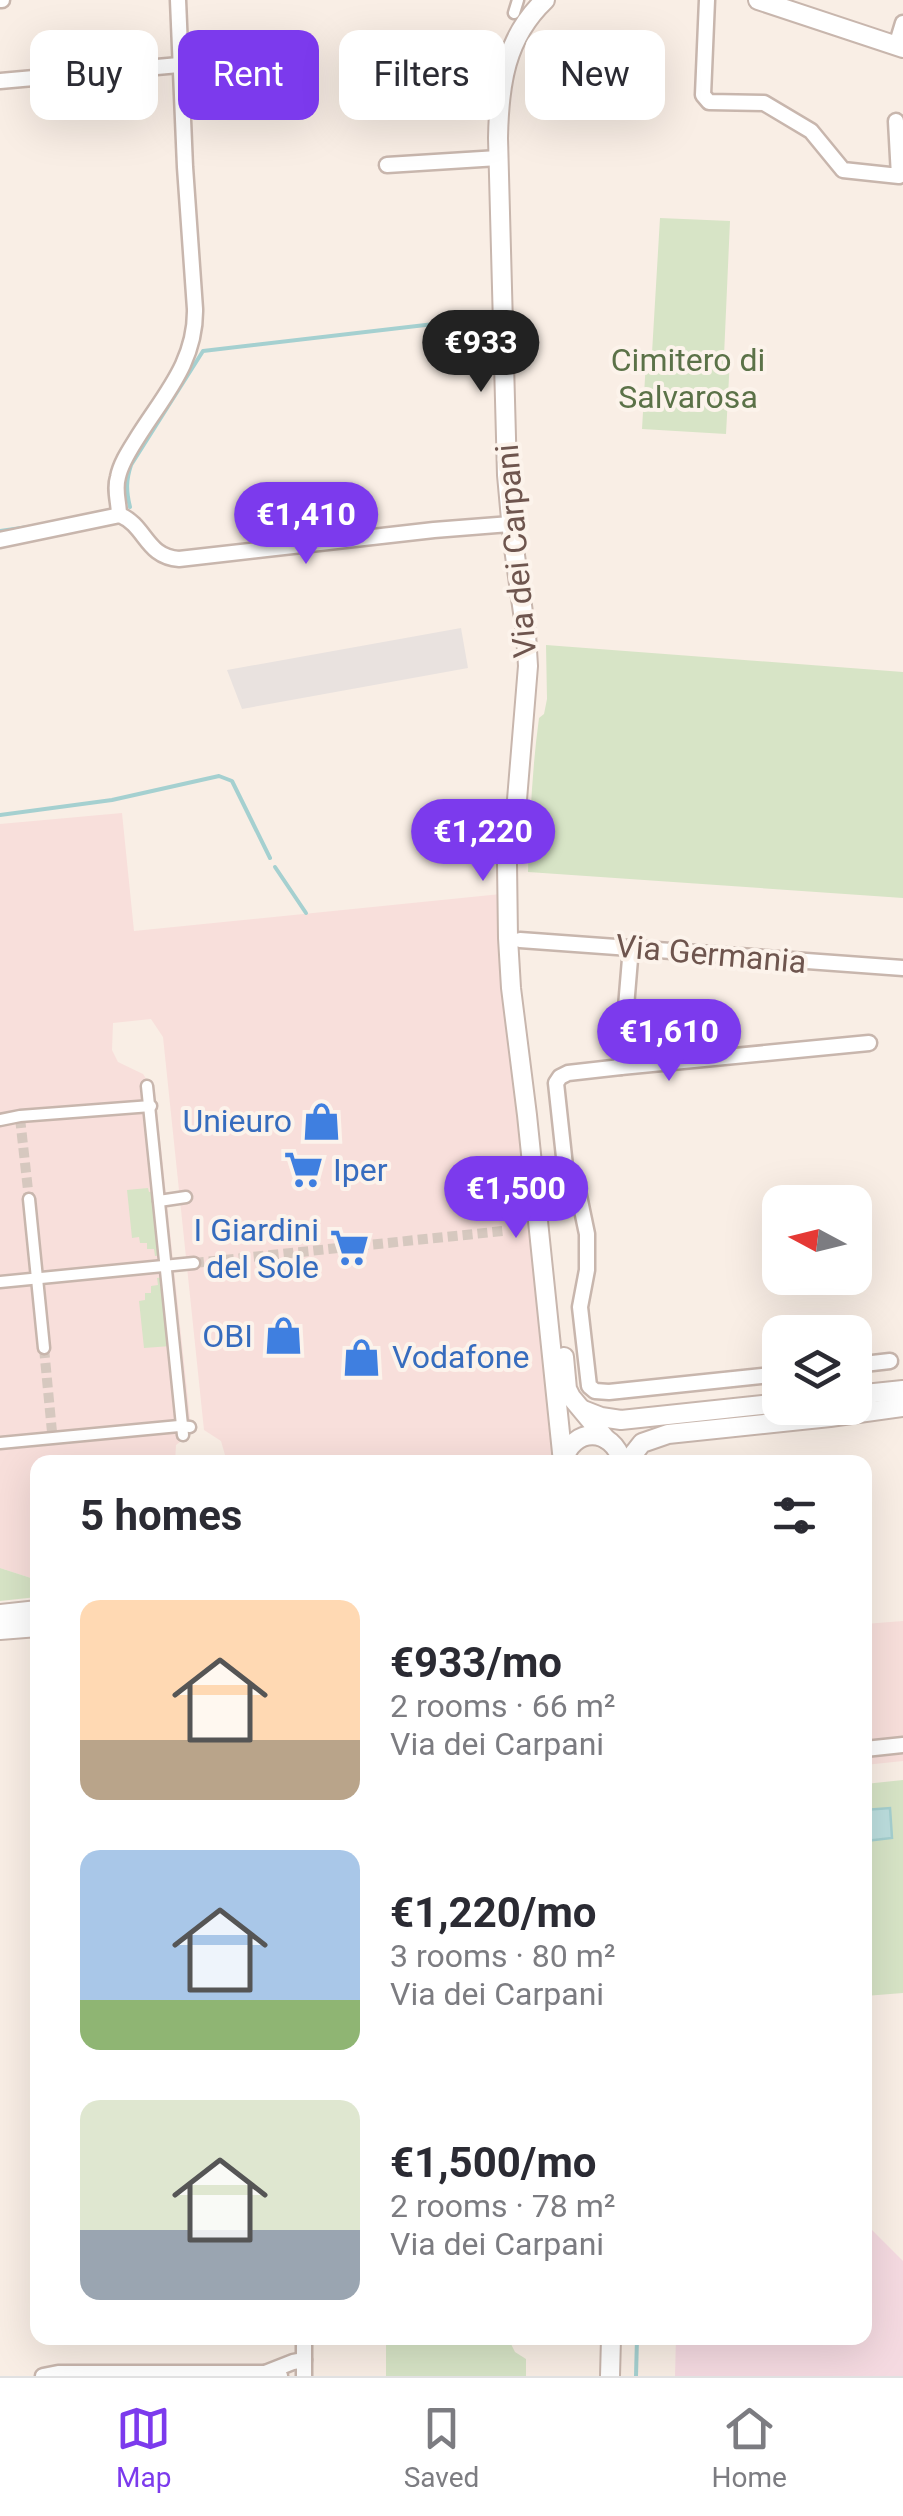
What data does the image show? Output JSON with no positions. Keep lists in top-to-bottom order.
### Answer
{
  "streets": {
    "street": ["Via dei Carpani", "Via Germania"]
  },
  "crossings": [
    ["Via dei Carpani", "Via Germania"]
  ],
  "parks": ["Cimitero di Salvarosa"],
  "places": {
    "shop": ["Unieuro", "OBI", "Vodafone"],
    "supermarket": ["Iper", "I Giardini del Sole"]
  },
  "north": "left",
  "page": {
    "chip": [
      "Buy",
      "Rent",
      "Filters",
      "New"
    ],
    "price": [
      "€933",
      "€1,410",
      "€1,220",
      "€1,610",
      "€1,500"
    ],
    "heading": "5 homes",
    "list": [
      {
        "name": "€933/mo",
        "note": "2 rooms · 66 m² · Via dei Carpani"
      },
      {
        "name": "€1,220/mo",
        "note": "3 rooms · 80 m² · Via dei Carpani"
      },
      {
        "name": "€1,500/mo",
        "note": "2 rooms · 78 m² · Via dei Carpani"
      }
    ],
    "tabs": ["Map", "Saved", "Home"]
  }
}
